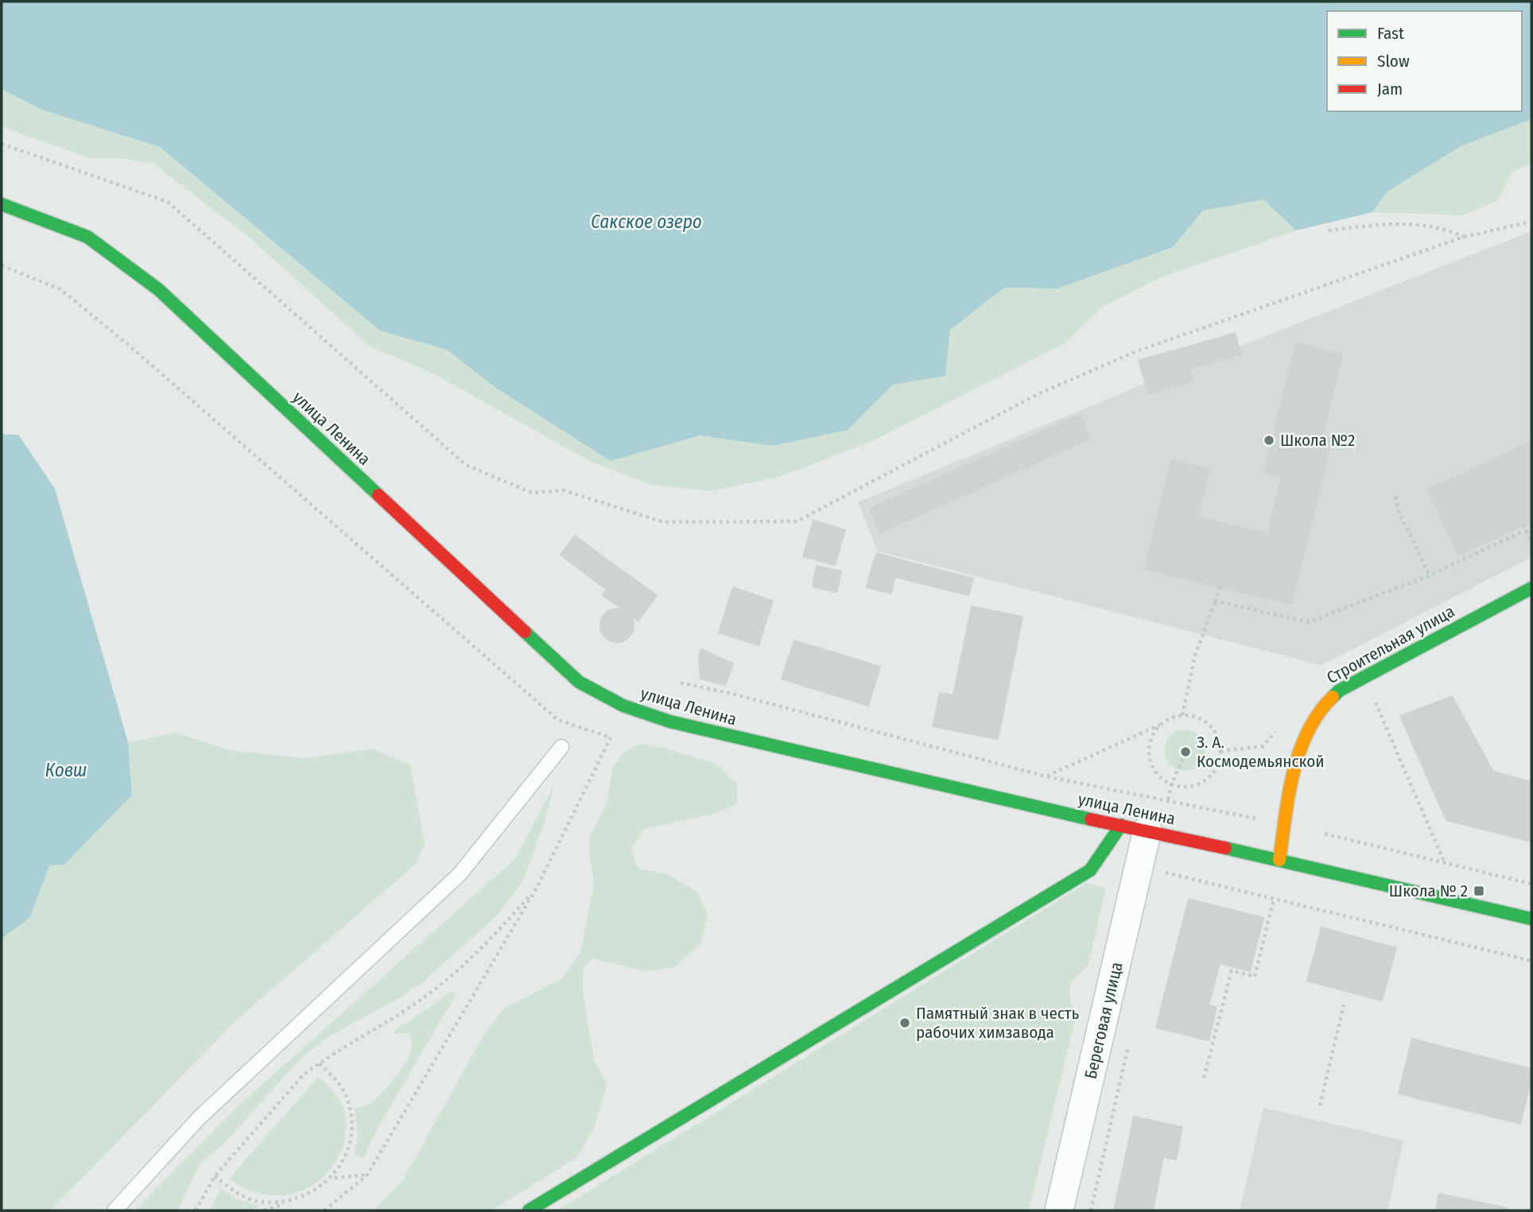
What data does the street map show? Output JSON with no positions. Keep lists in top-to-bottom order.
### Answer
{
  "streets": {
    "street": ["улица Ленина", "Строительная улица", "Береговая улица"]
  },
  "crossings": [
    ["улица Ленина", "Строительная улица"],
    ["улица Ленина", "Береговая улица"]
  ],
  "water": ["Сакское озеро", "Ковш"],
  "places": {
    "other": ["Школа №2", "З. А. Космодемьянской", "Памятный знак в честь рабочих химзавода"],
    "transit": ["Школа № 2"]
  },
  "legend": ["Fast", "Slow", "Jam"]
}
